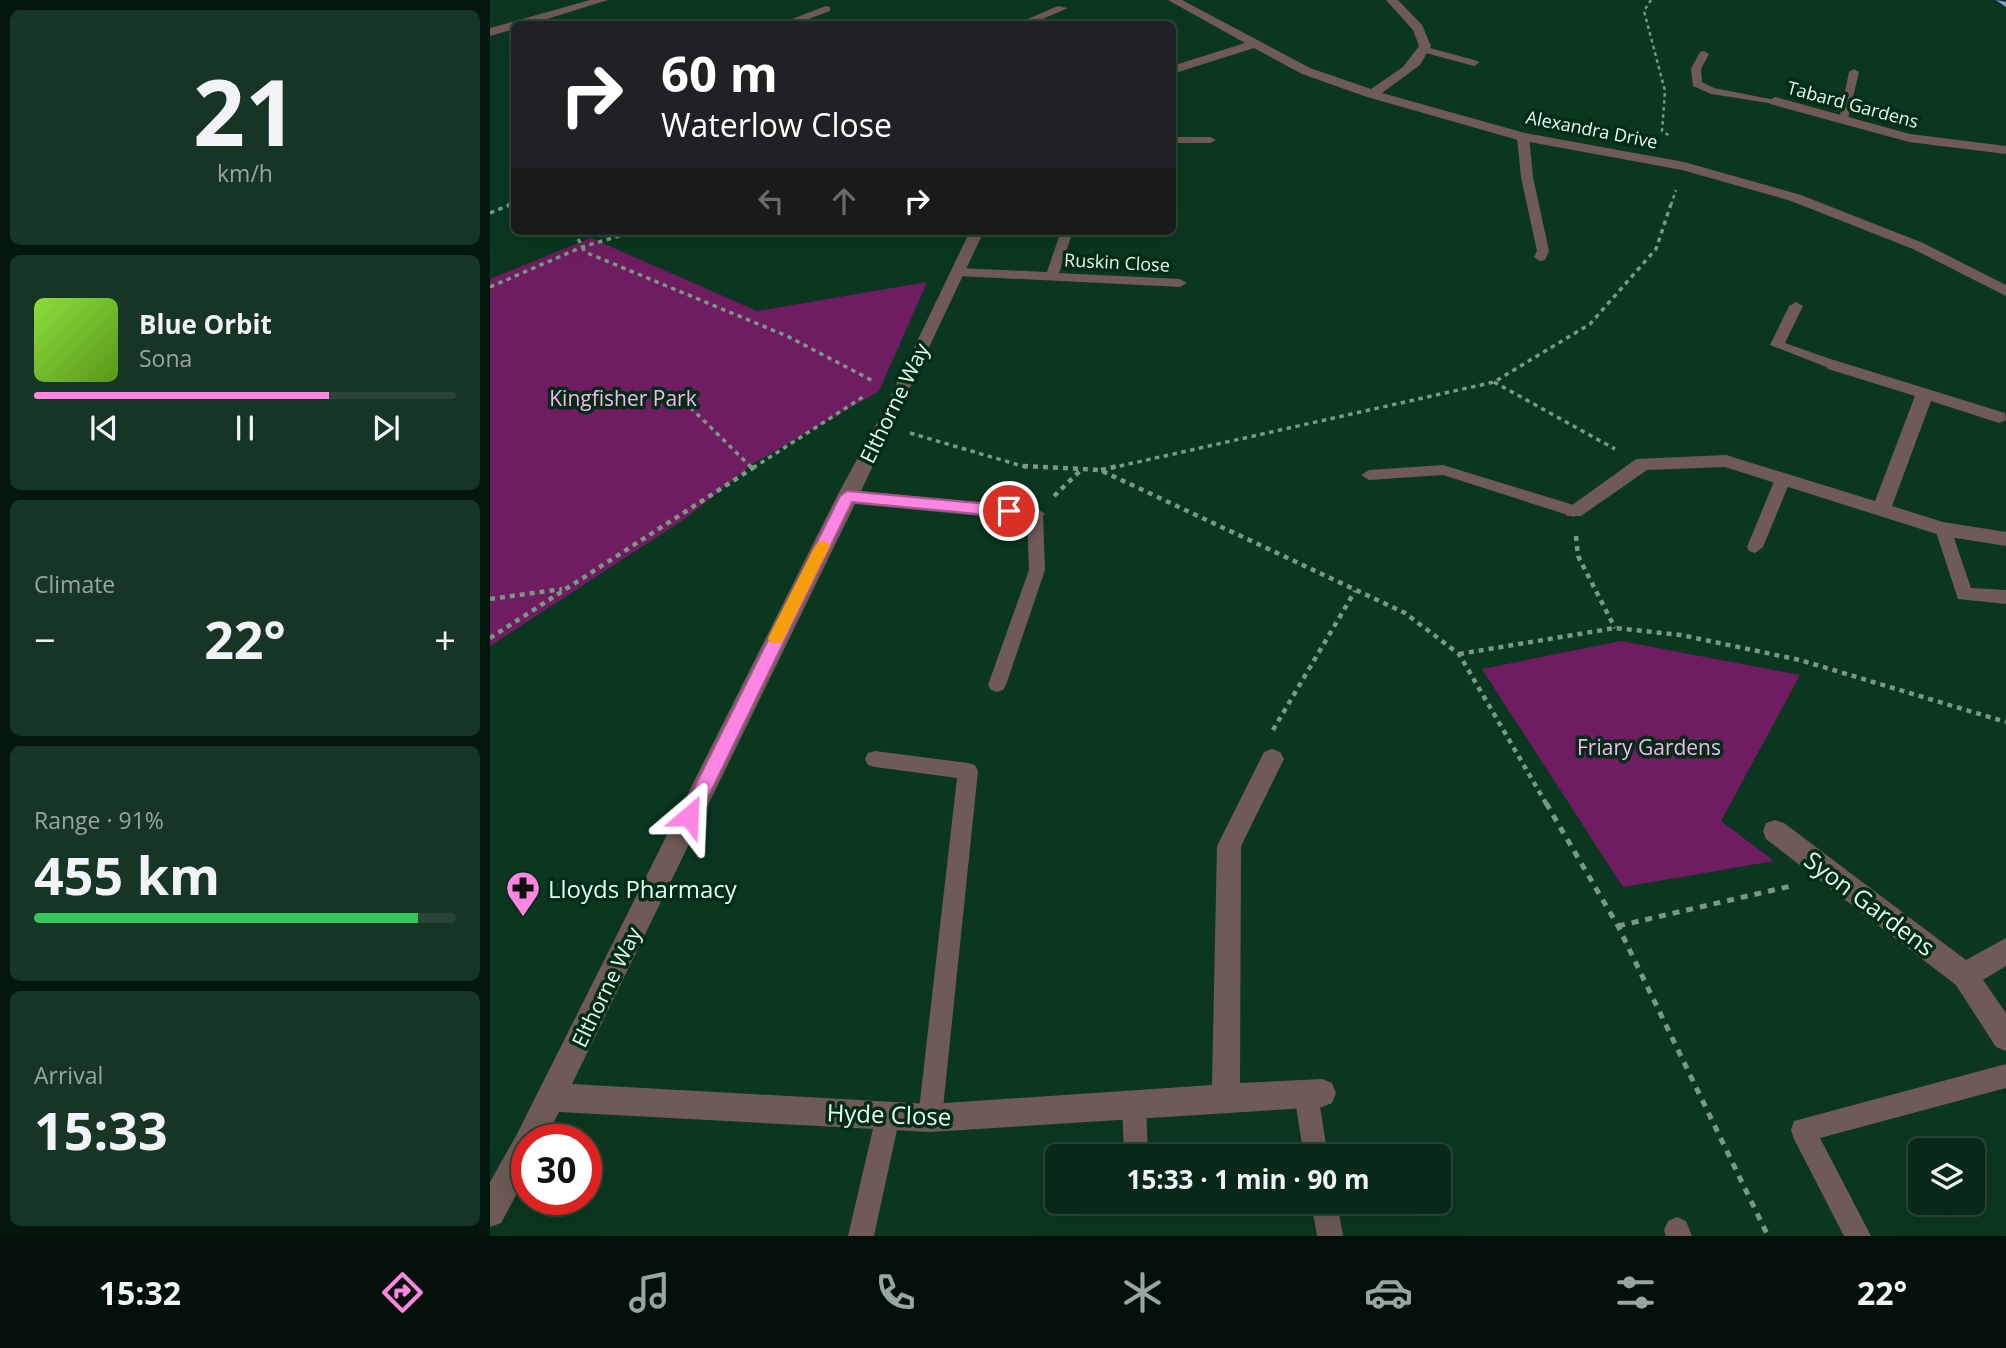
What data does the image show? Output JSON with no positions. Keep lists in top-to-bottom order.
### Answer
{
  "streets": {
    "street": [
      "Tabard Gardens",
      "Alexandra Drive",
      "Elthorne Way",
      "Syon Gardens",
      "Hyde Close"
    ],
    "lane": ["Ruskin Close"]
  },
  "crossings": [
    ["Ruskin Close", "Elthorne Way"],
    ["Elthorne Way", "Hyde Close"]
  ],
  "parks": ["Kingfisher Park", "Friary Gardens"],
  "places": {
    "pharmacy": ["Lloyds Pharmacy"]
  },
  "page": {
    "tile": [
      ["21", "km/h"],
      "Climate",
      ["Range · 91%", "455 km"],
      ["Arrival", "15:33"]
    ],
    "turn": ["60 m", "Waterlow Close"],
    "song": ["Blue Orbit", "Sona"],
    "heat": ["−", "22°", "+"],
    "limit": "30",
    "trip": "15:33 · 1 min · 90 m",
    "tabs": ["15:32", "22°"]
  }
}
